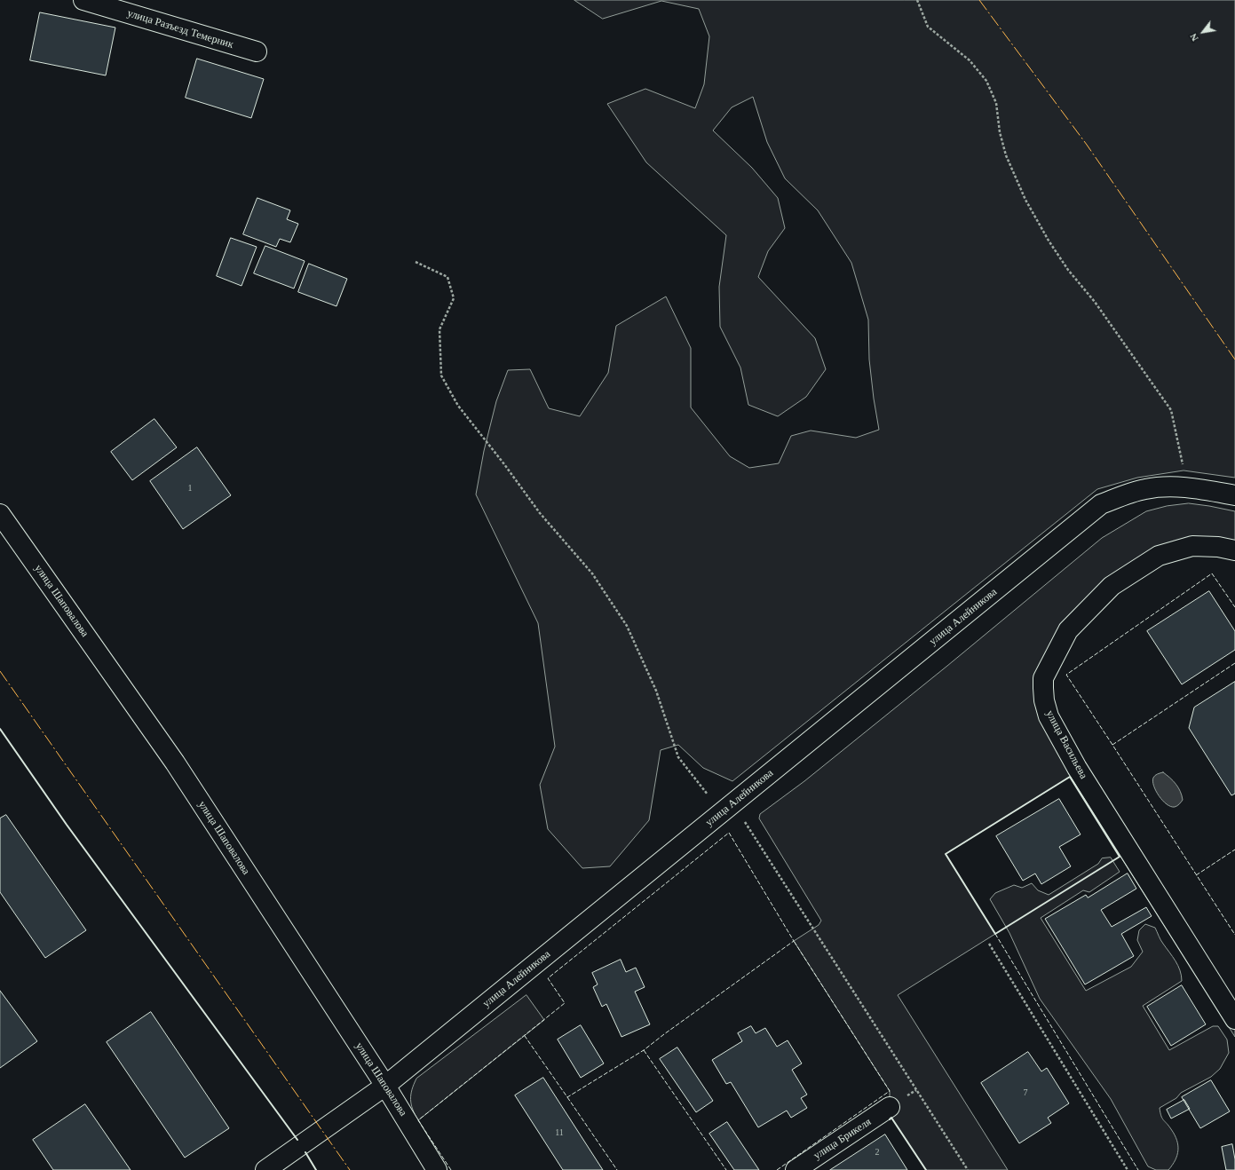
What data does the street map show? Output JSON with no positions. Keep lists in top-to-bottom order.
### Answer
{
  "streets": {
    "street": [
      "улица Разъезд Темерник",
      "улица Шаповалова",
      "улица Алейникова",
      "улица Васильева",
      "улица Брикеля"
    ]
  },
  "crossings": [
    ["улица Шаповалова", "улица Алейникова"]
  ],
  "house_numbers": [
    "1",
    "7",
    "11",
    "2"
  ],
  "north": "bottom left"
}
